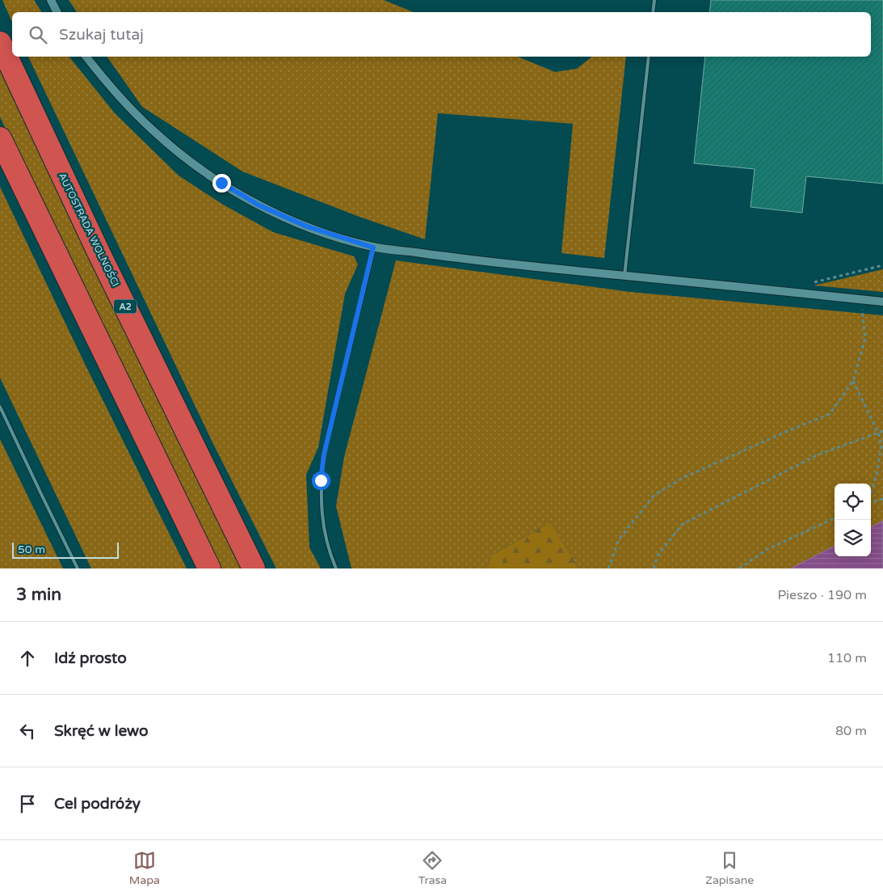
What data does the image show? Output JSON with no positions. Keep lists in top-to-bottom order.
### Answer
{
  "streets": {
    "highway": ["AUTOSTRADA WOLNOŚCI", "A2"]
  },
  "scale_bar": "50 m",
  "page": {
    "search": "Szukaj tutaj",
    "scale": "50 m",
    "heading": ["3 min", "Pieszo · 190 m"],
    "list": [
      ["Idź prosto", "110 m"],
      ["Skręć w lewo", "80 m"],
      "Cel podróży"
    ],
    "nav": ["Mapa", "Trasa", "Zapisane"]
  }
}
